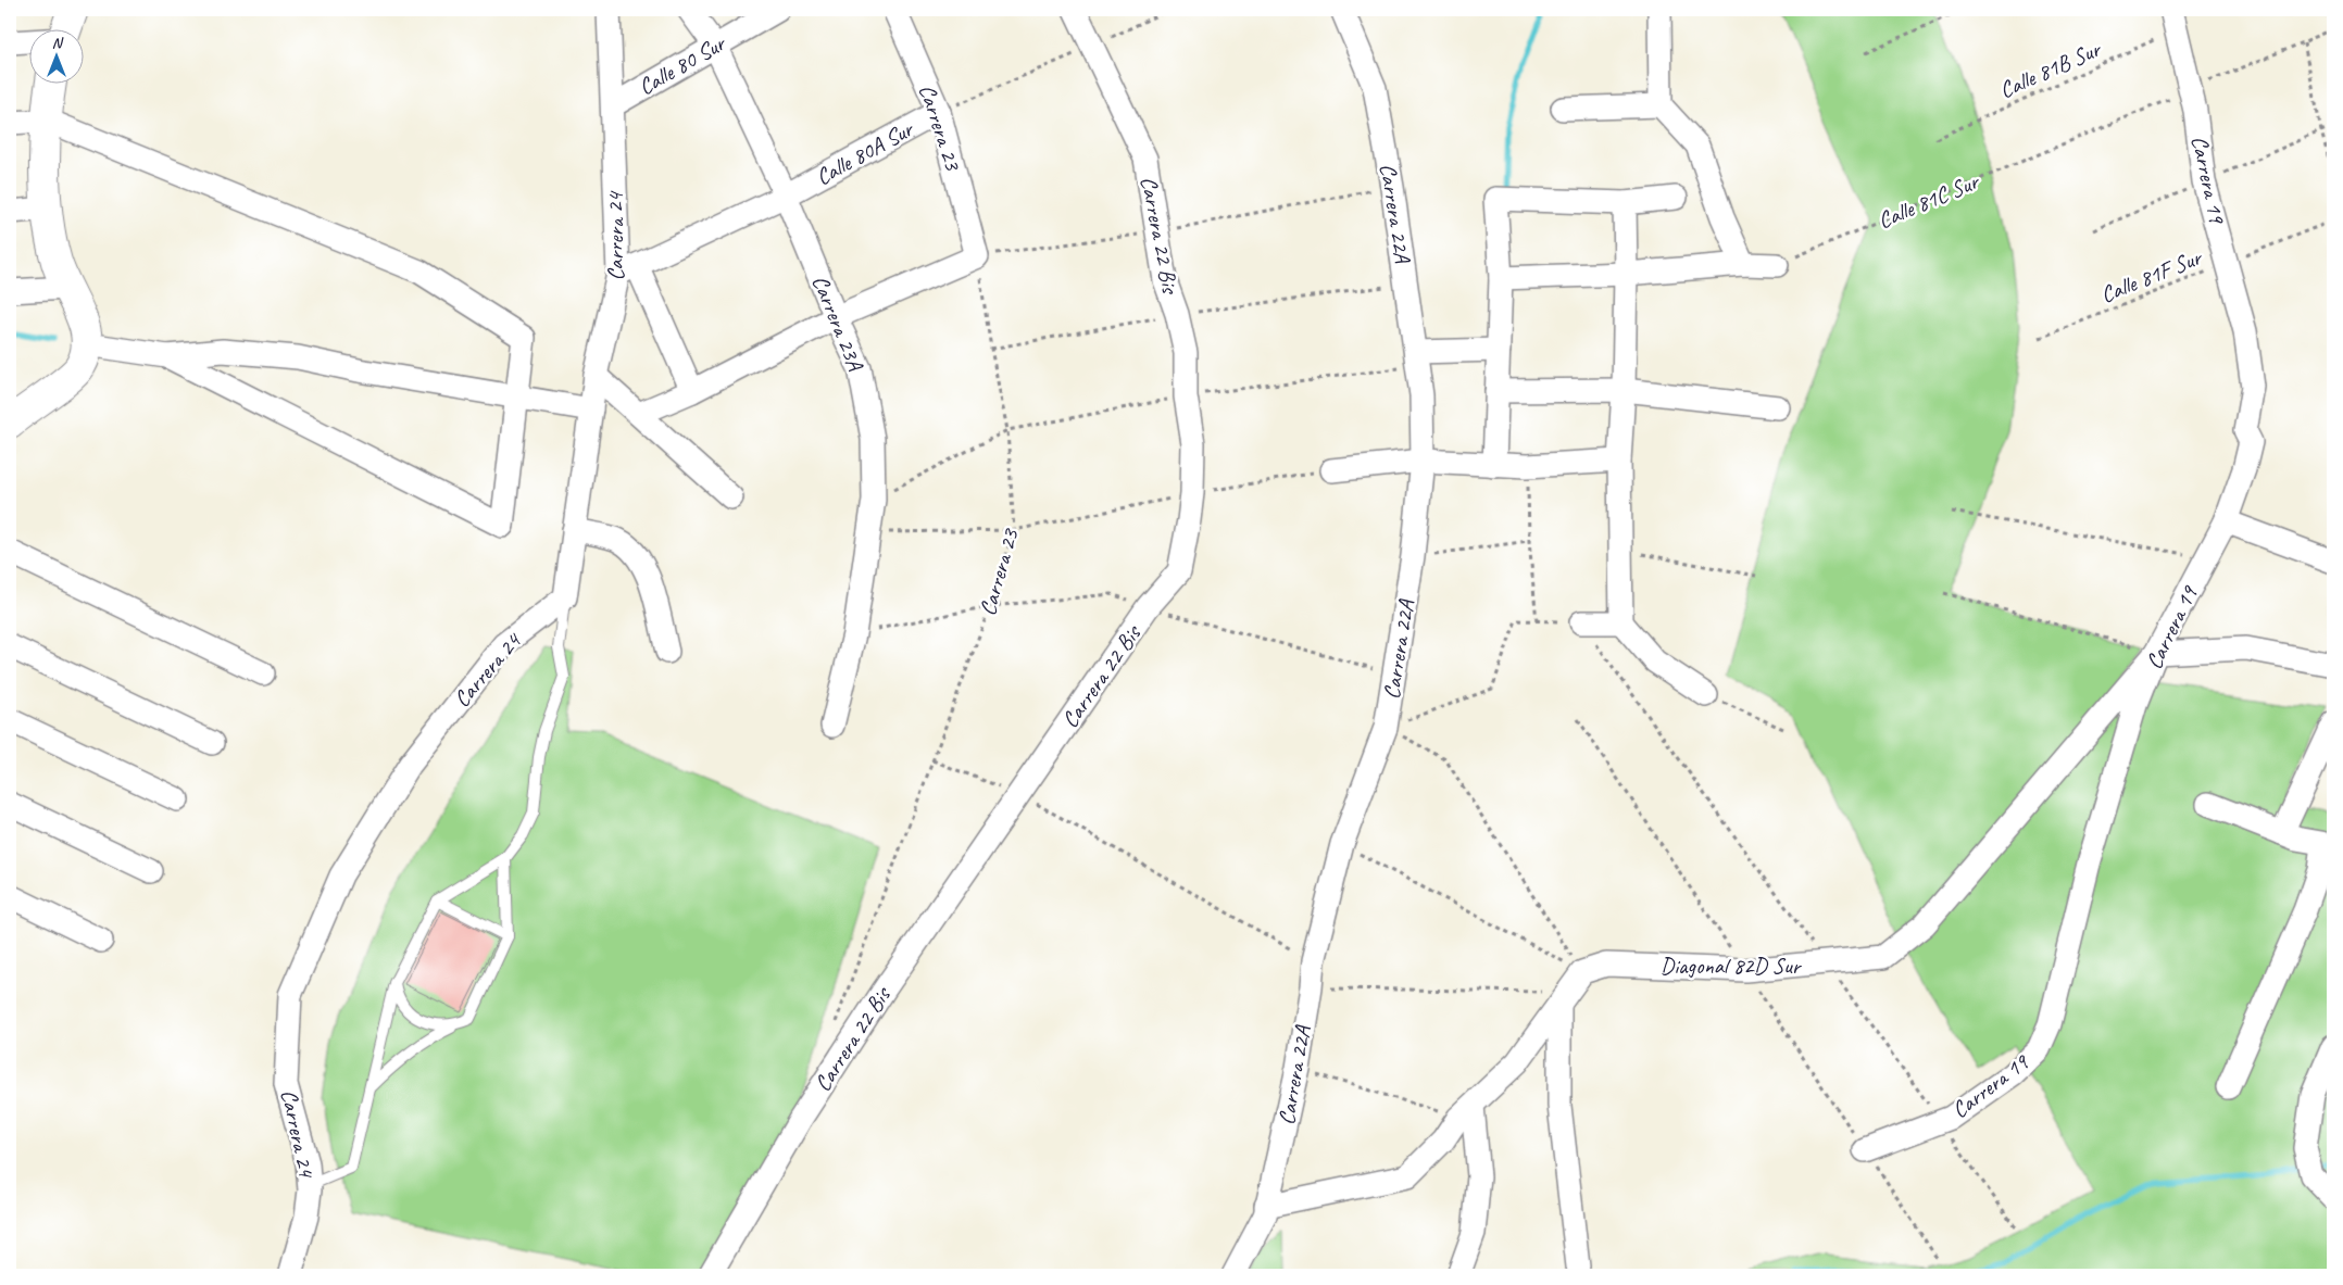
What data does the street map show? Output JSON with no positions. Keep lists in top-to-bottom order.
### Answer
{
  "streets": {
    "street": [
      "Calle 80 Sur",
      "Carrera 23",
      "Calle 80A Sur",
      "Carrera 19",
      "Carrera 22A",
      "Carrera 22 Bis",
      "Carrera 24",
      "Carrera 23A",
      "Diagonal 82D Sur"
    ],
    "path": ["Calle 81B Sur", "Calle 81C Sur", "Calle 81F Sur"]
  },
  "crossings": [
    ["Calle 80 Sur", "Carrera 24"],
    ["Calle 80 Sur", "Carrera 23A"],
    ["Calle 81B Sur", "Carrera 19"],
    ["Carrera 23", "Calle 80A Sur"],
    ["Calle 80A Sur", "Carrera 22 Bis"],
    ["Calle 80A Sur", "Carrera 24"],
    ["Calle 80A Sur", "Carrera 23A"],
    ["Carrera 19", "Calle 81C Sur"],
    ["Carrera 19", "Calle 81F Sur"],
    ["Carrera 19", "Diagonal 82D Sur"]
  ],
  "north": "top"
}
